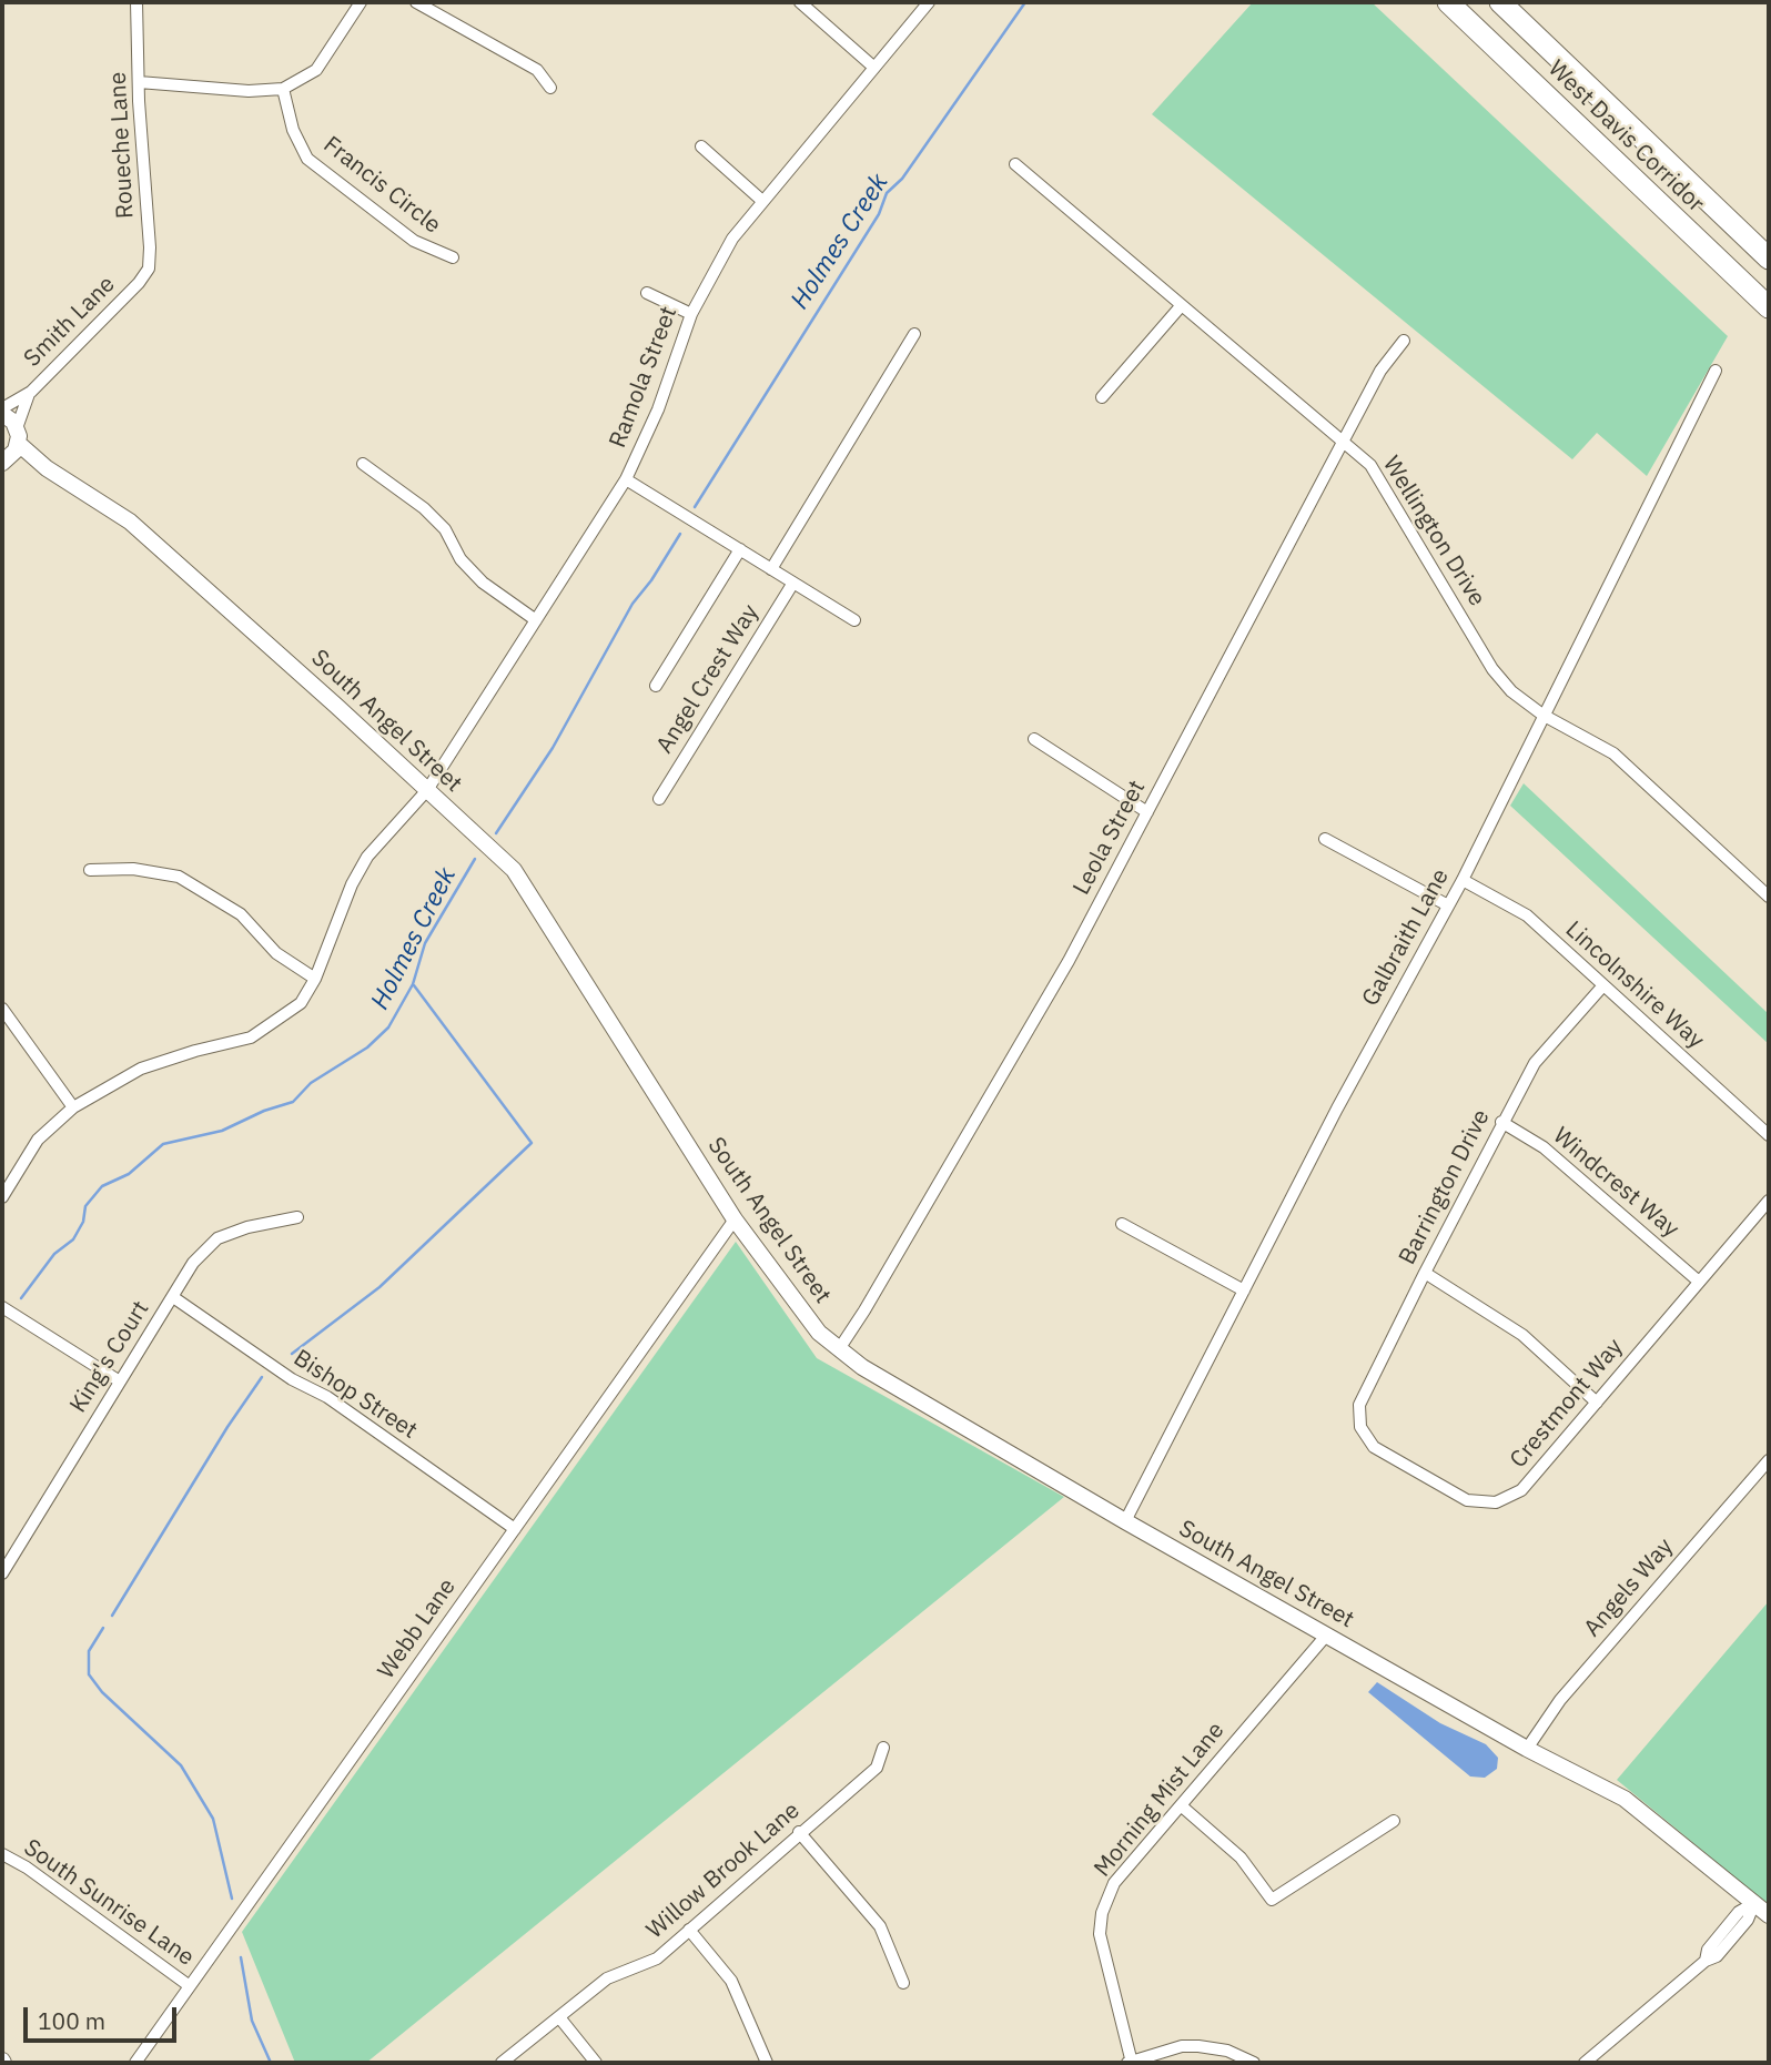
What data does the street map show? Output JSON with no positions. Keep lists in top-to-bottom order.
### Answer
{
  "streets": {
    "highway": ["West Davis Corridor"],
    "street": [
      "Roueche Lane",
      "Francis Circle",
      "Smith Lane",
      "Ramola Street",
      "Wellington Drive",
      "Angel Crest Way",
      "South Angel Street",
      "Leola Street",
      "Galbraith Lane",
      "Lincolnshire Way",
      "Windcrest Way",
      "Barrington Drive",
      "King's Court",
      "Bishop Street",
      "Crestmont Way",
      "Angels Way",
      "Webb Lane",
      "Morning Mist Lane",
      "Willow Brook Lane",
      "South Sunrise Lane"
    ]
  },
  "crossings": [
    ["Roueche Lane", "Smith Lane"],
    ["Smith Lane", "South Angel Street"],
    ["Ramola Street", "South Angel Street"],
    ["Wellington Drive", "Leola Street"],
    ["Wellington Drive", "Galbraith Lane"],
    ["South Angel Street", "Leola Street"],
    ["South Angel Street", "Galbraith Lane"],
    ["South Angel Street", "Angels Way"],
    ["South Angel Street", "Webb Lane"],
    ["South Angel Street", "Morning Mist Lane"],
    ["Galbraith Lane", "Lincolnshire Way"],
    ["Lincolnshire Way", "Barrington Drive"],
    ["Windcrest Way", "Barrington Drive"],
    ["Windcrest Way", "Crestmont Way"],
    ["Barrington Drive", "Crestmont Way"],
    ["King's Court", "Bishop Street"],
    ["Bishop Street", "Webb Lane"],
    ["Webb Lane", "South Sunrise Lane"]
  ],
  "water": ["Holmes Creek"],
  "scale_bar": "100 m"
}
